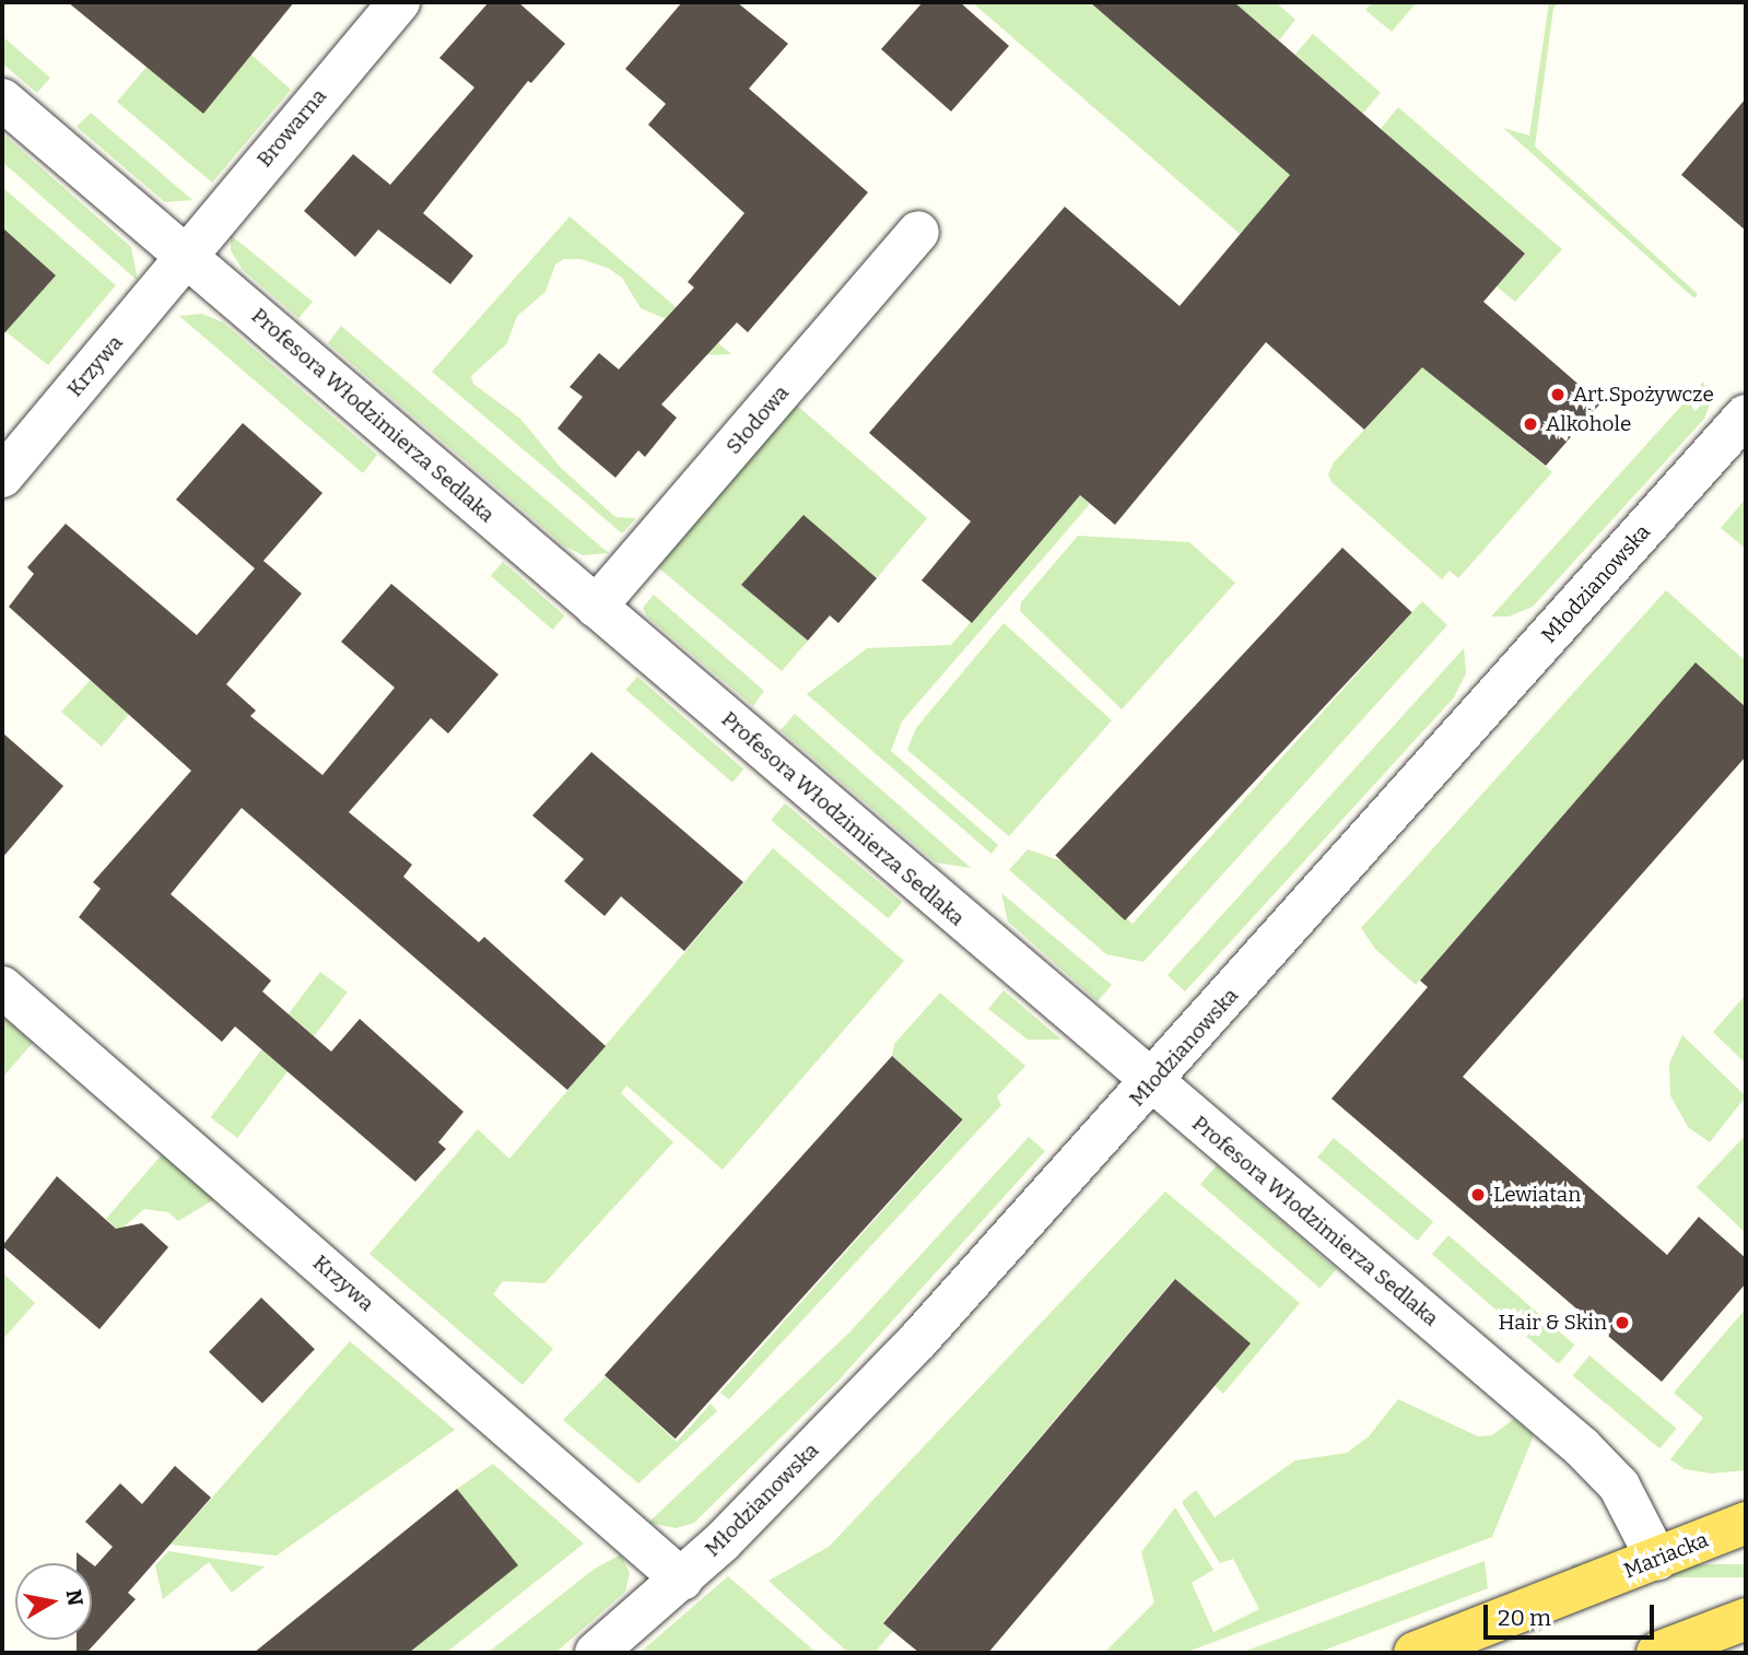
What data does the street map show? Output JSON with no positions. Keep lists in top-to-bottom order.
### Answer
{
  "streets": {
    "main road": ["Mariacka"],
    "street": [
      "Browarna",
      "Krzywa",
      "Profesora Włodzimierza Sedlaka",
      "Słodowa",
      "Młodzianowska"
    ]
  },
  "crossings": [
    ["Browarna", "Krzywa"],
    ["Browarna", "Profesora Włodzimierza Sedlaka"],
    ["Krzywa", "Profesora Włodzimierza Sedlaka"],
    ["Krzywa", "Młodzianowska"],
    ["Profesora Włodzimierza Sedlaka", "Słodowa"],
    ["Profesora Włodzimierza Sedlaka", "Młodzianowska"],
    ["Profesora Włodzimierza Sedlaka", "Mariacka"]
  ],
  "places": [
    "Art.Spożywcze",
    "Alkohole",
    "Lewiatan",
    "Hair & Skin"
  ],
  "scale_bar": "20 m",
  "north": "right"
}
